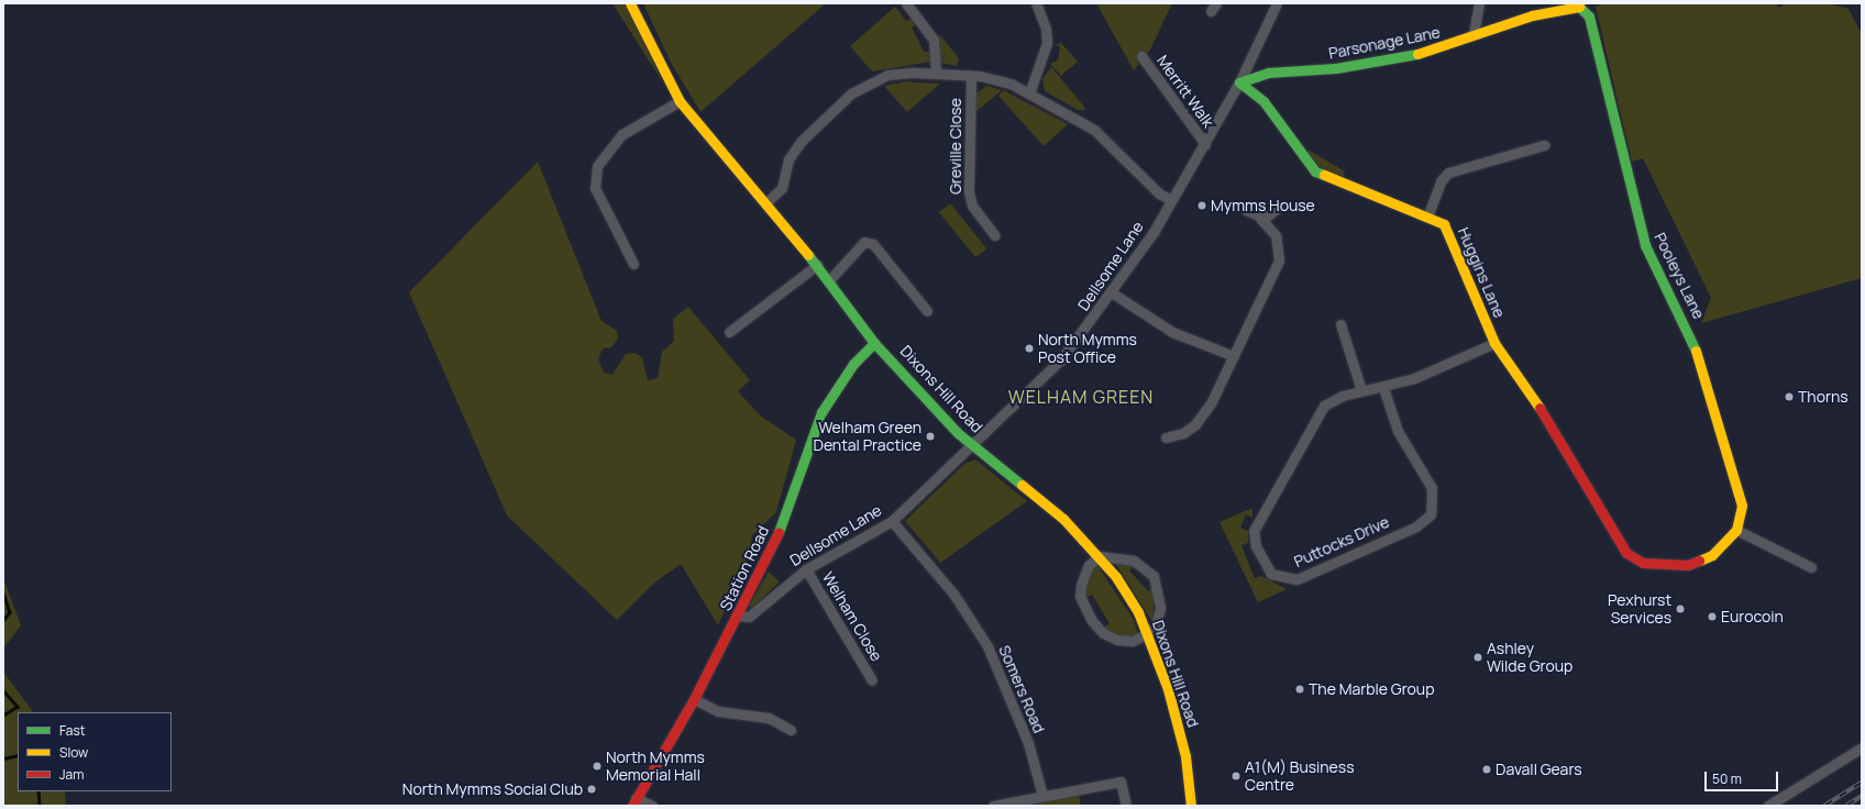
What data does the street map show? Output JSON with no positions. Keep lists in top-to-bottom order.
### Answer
{
  "streets": {
    "street": [
      "Parsonage Lane",
      "Merritt Walk",
      "Greville Close",
      "Dellsome Lane",
      "Huggins Lane",
      "Pooleys Lane",
      "Dixons Hill Road",
      "Puttocks Drive",
      "Station Road",
      "Welham Close",
      "Somers Road"
    ]
  },
  "crossings": [
    ["Parsonage Lane", "Dellsome Lane"],
    ["Parsonage Lane", "Huggins Lane"],
    ["Parsonage Lane", "Pooleys Lane"],
    ["Merritt Walk", "Dellsome Lane"],
    ["Dellsome Lane", "Huggins Lane"],
    ["Dellsome Lane", "Dixons Hill Road"],
    ["Dellsome Lane", "Station Road"],
    ["Dellsome Lane", "Welham Close"],
    ["Dellsome Lane", "Somers Road"],
    ["Huggins Lane", "Pooleys Lane"],
    ["Huggins Lane", "Puttocks Drive"],
    ["Dixons Hill Road", "Station Road"]
  ],
  "districts": ["WELHAM GREEN"],
  "places": [
    "Mymms House",
    "North Mymms Post Office",
    "Thorns",
    "Welham Green Dental Practice",
    "Pexhurst Services",
    "Eurocoin",
    "Ashley Wilde Group",
    "The Marble Group",
    "North Mymms Memorial Hall",
    "Davall Gears",
    "A1(M) Business Centre",
    "North Mymms Social Club"
  ],
  "legend": ["Fast", "Slow", "Jam"],
  "scale_bar": "50 m"
}
